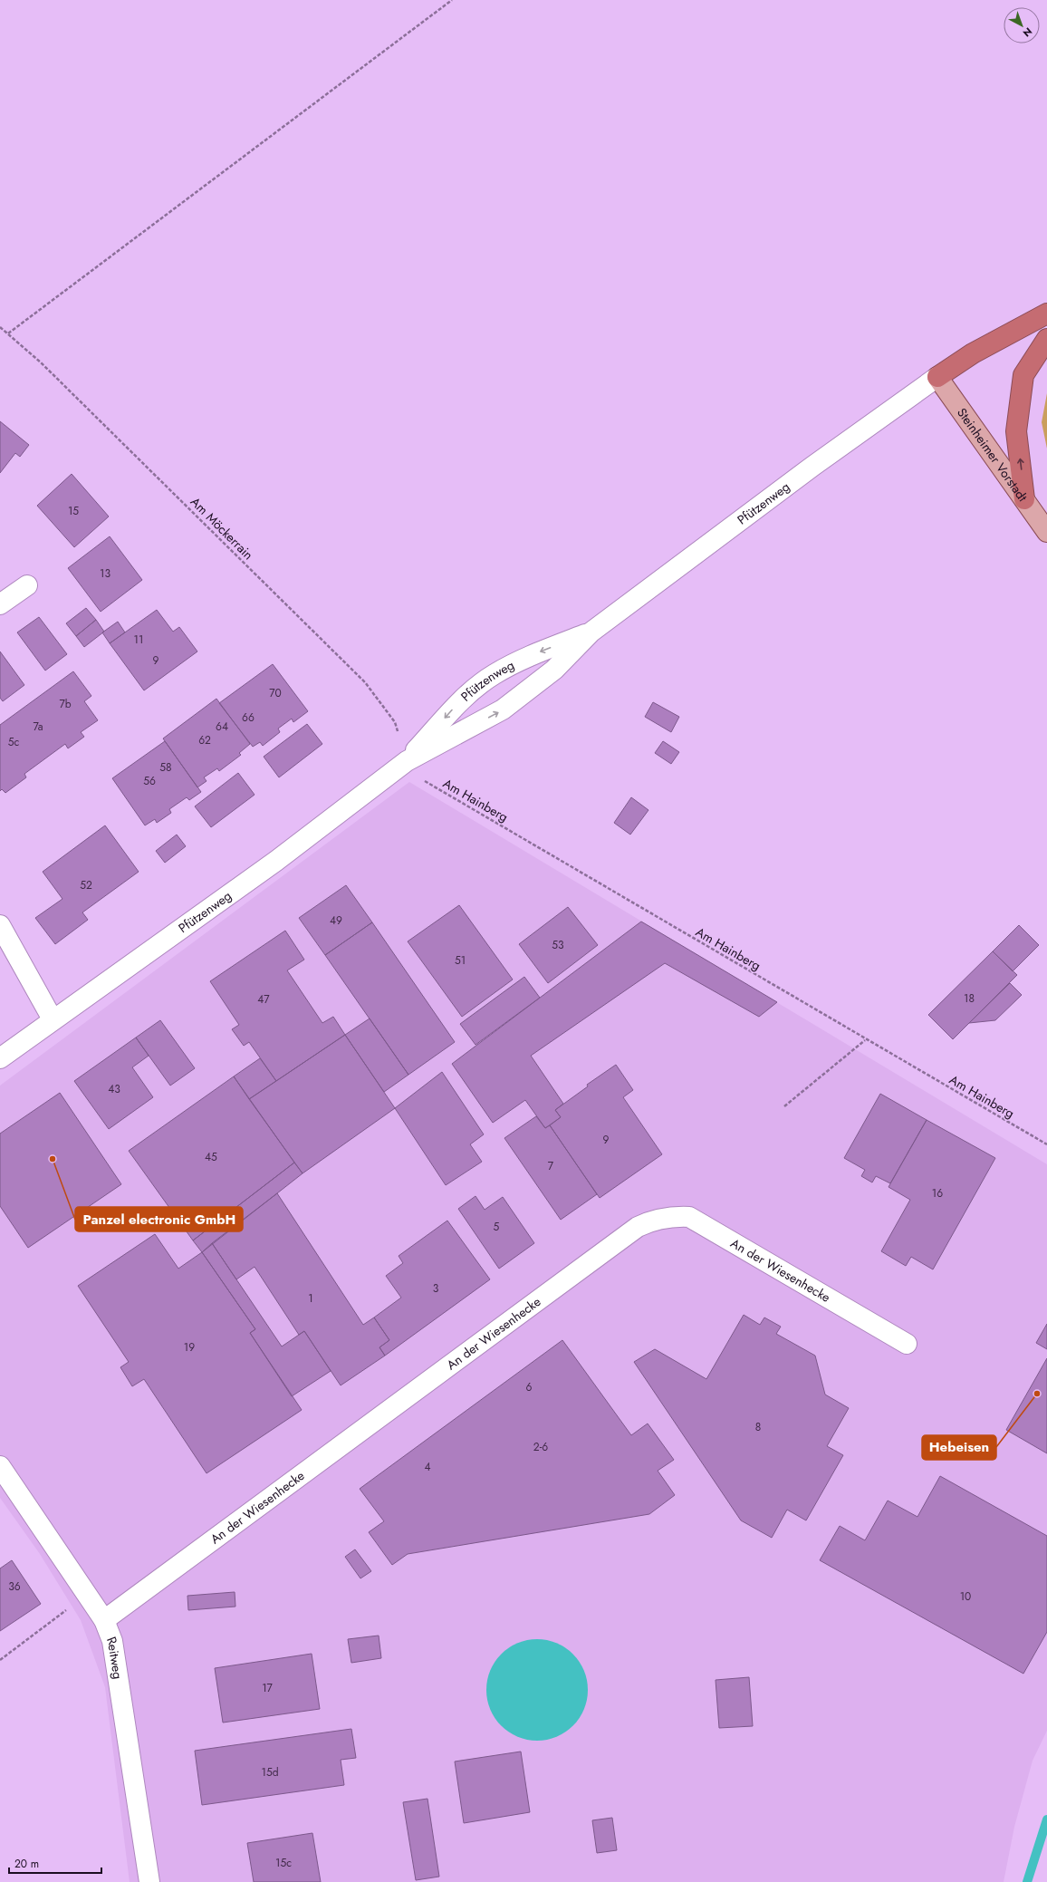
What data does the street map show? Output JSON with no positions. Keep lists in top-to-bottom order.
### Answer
{
  "streets": {
    "main road": ["Steinheimer Vorstadt"],
    "street": ["Pfützenweg", "An der Wiesenhecke", "Reitweg"],
    "path": ["Am Möckerrain", "Am Hainberg"]
  },
  "crossings": [
    ["Steinheimer Vorstadt", "Pfützenweg"],
    ["Pfützenweg", "Am Möckerrain"],
    ["Pfützenweg", "Am Hainberg"],
    ["Am Möckerrain", "Am Hainberg"],
    ["An der Wiesenhecke", "Reitweg"]
  ],
  "places": ["Panzel electronic GmbH", "Hebeisen"],
  "house_numbers": [
    "15",
    "13",
    "11",
    "9",
    "70",
    "7b",
    "66",
    "7a",
    "64",
    "62",
    "5c",
    "58",
    "56",
    "52",
    "49",
    "53",
    "51",
    "18",
    "47",
    "43",
    "9",
    "45",
    "7",
    "16",
    "5",
    "3",
    "1",
    "19",
    "6",
    "8",
    "2-6",
    "4",
    "36",
    "10",
    "17",
    "15d",
    "15c"
  ],
  "scale_bar": "20 m",
  "north": "bottom right"
}
